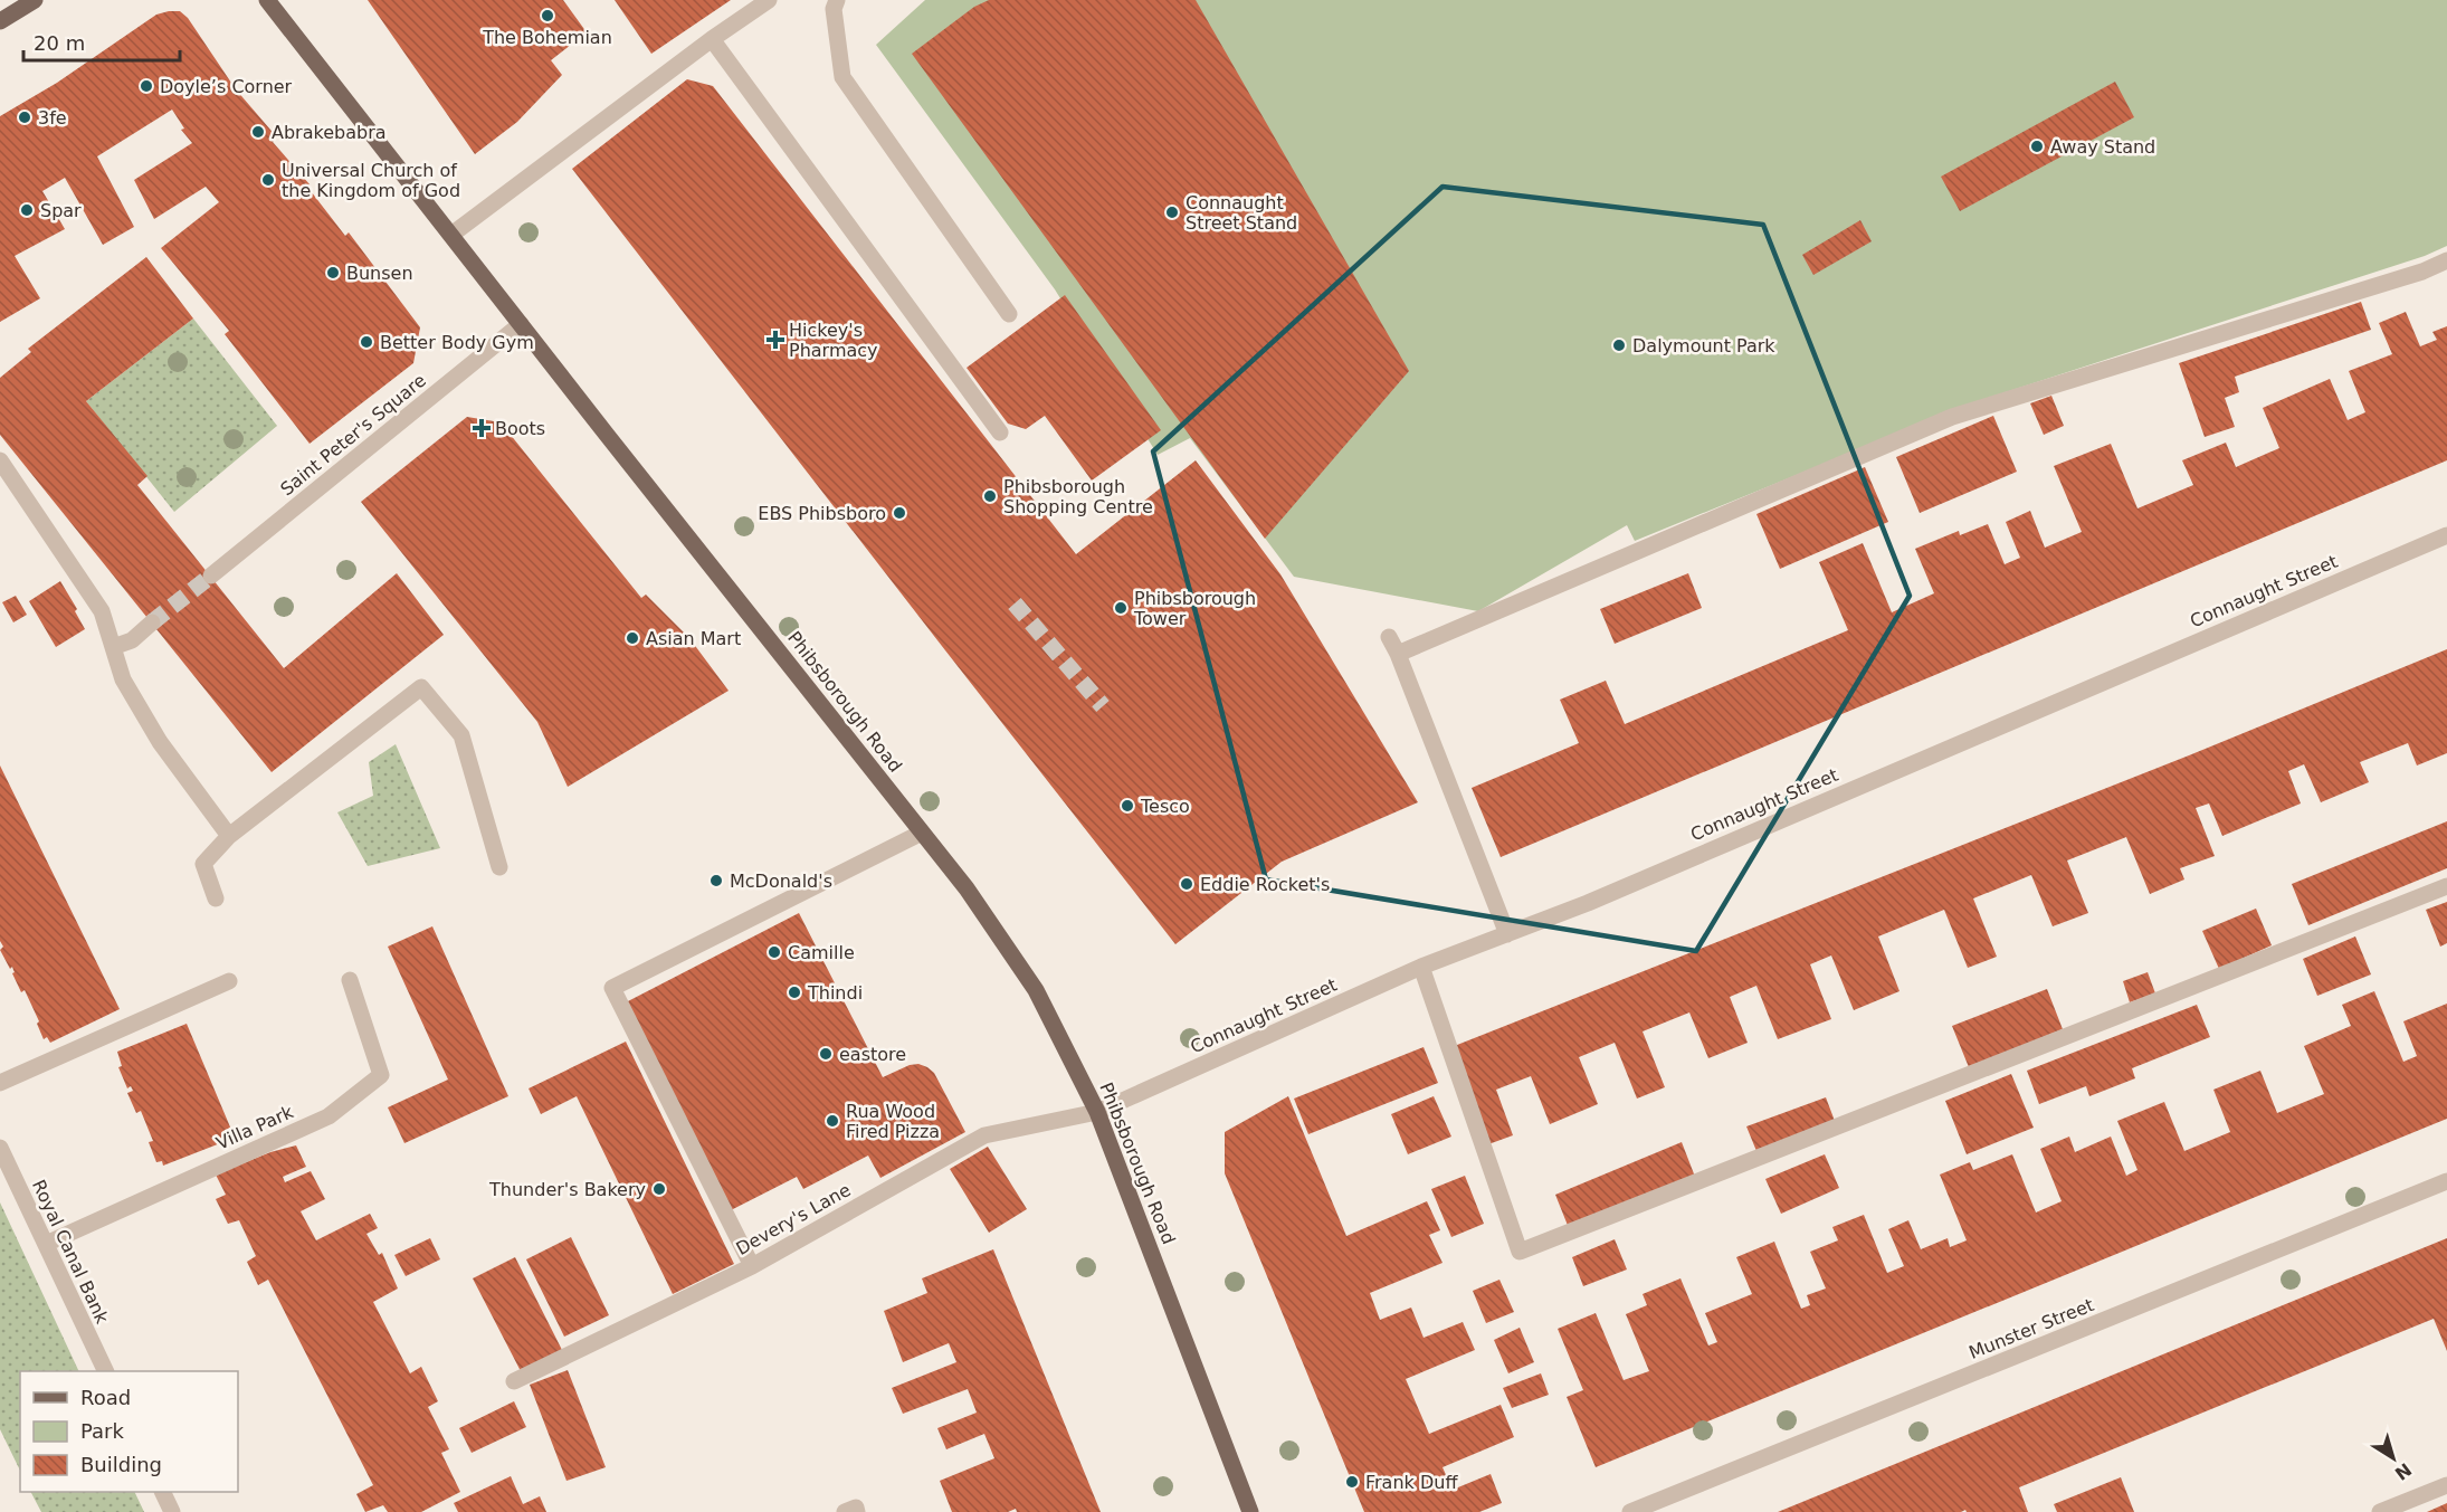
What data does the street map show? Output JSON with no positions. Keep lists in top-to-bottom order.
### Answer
{
  "streets": {
    "main road": ["Phibsborough Road"],
    "street": [
      "Saint Peter's Square",
      "Connaught Street",
      "Villa Park",
      "Devery's Lane",
      "Royal Canal Bank",
      "Munster Street"
    ]
  },
  "crossings": [
    ["Saint Peter's Square", "Phibsborough Road"],
    ["Connaught Street", "Phibsborough Road"],
    ["Connaught Street", "Devery's Lane"],
    ["Phibsborough Road", "Devery's Lane"],
    ["Villa Park", "Royal Canal Bank"]
  ],
  "places": {
    "other": [
      "The Bohemian",
      "Doyle’s Corner",
      "3fe",
      "Abrakebabra",
      "Away Stand",
      "Universal Church of the Kingdom of God",
      "Spar",
      "Connaught Street Stand",
      "Bunsen",
      "Better Body Gym",
      "Dalymount Park",
      "Phibsborough Shopping Centre",
      "EBS Phibsboro",
      "Phibsborough Tower",
      "Asian Mart",
      "Tesco",
      "McDonald's",
      "Eddie Rocket's",
      "Camille",
      "Thindi",
      "eastore",
      "Rua Wood Fired Pizza",
      "Thunder's Bakery",
      "Frank Duff"
    ],
    "health": ["Hickey's Pharmacy", "Boots"]
  },
  "legend": ["Road", "Park", "Building"],
  "scale_bar": "20 m",
  "north": "bottom right"
}
